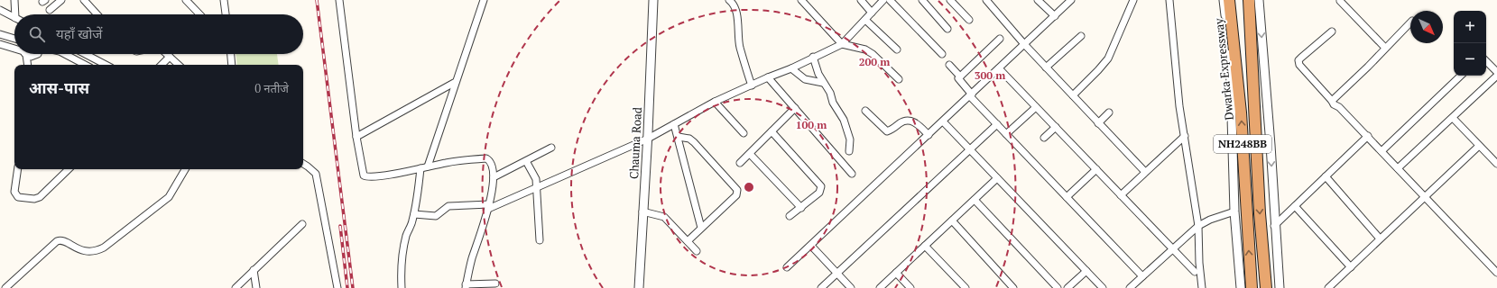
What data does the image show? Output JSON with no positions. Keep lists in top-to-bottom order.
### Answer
{
  "streets": {
    "highway": ["Dwarka Expressway", "NH248BB"],
    "street": ["Chauma Road"]
  },
  "north": "bottom right",
  "page": {
    "map_buttons": ["+", "−"],
    "search": "यहाँ खोजें",
    "heading": ["आस-पास", "0 नतीजे"]
  },
  "rings": ["200 m", "300 m", "100 m"]
}
